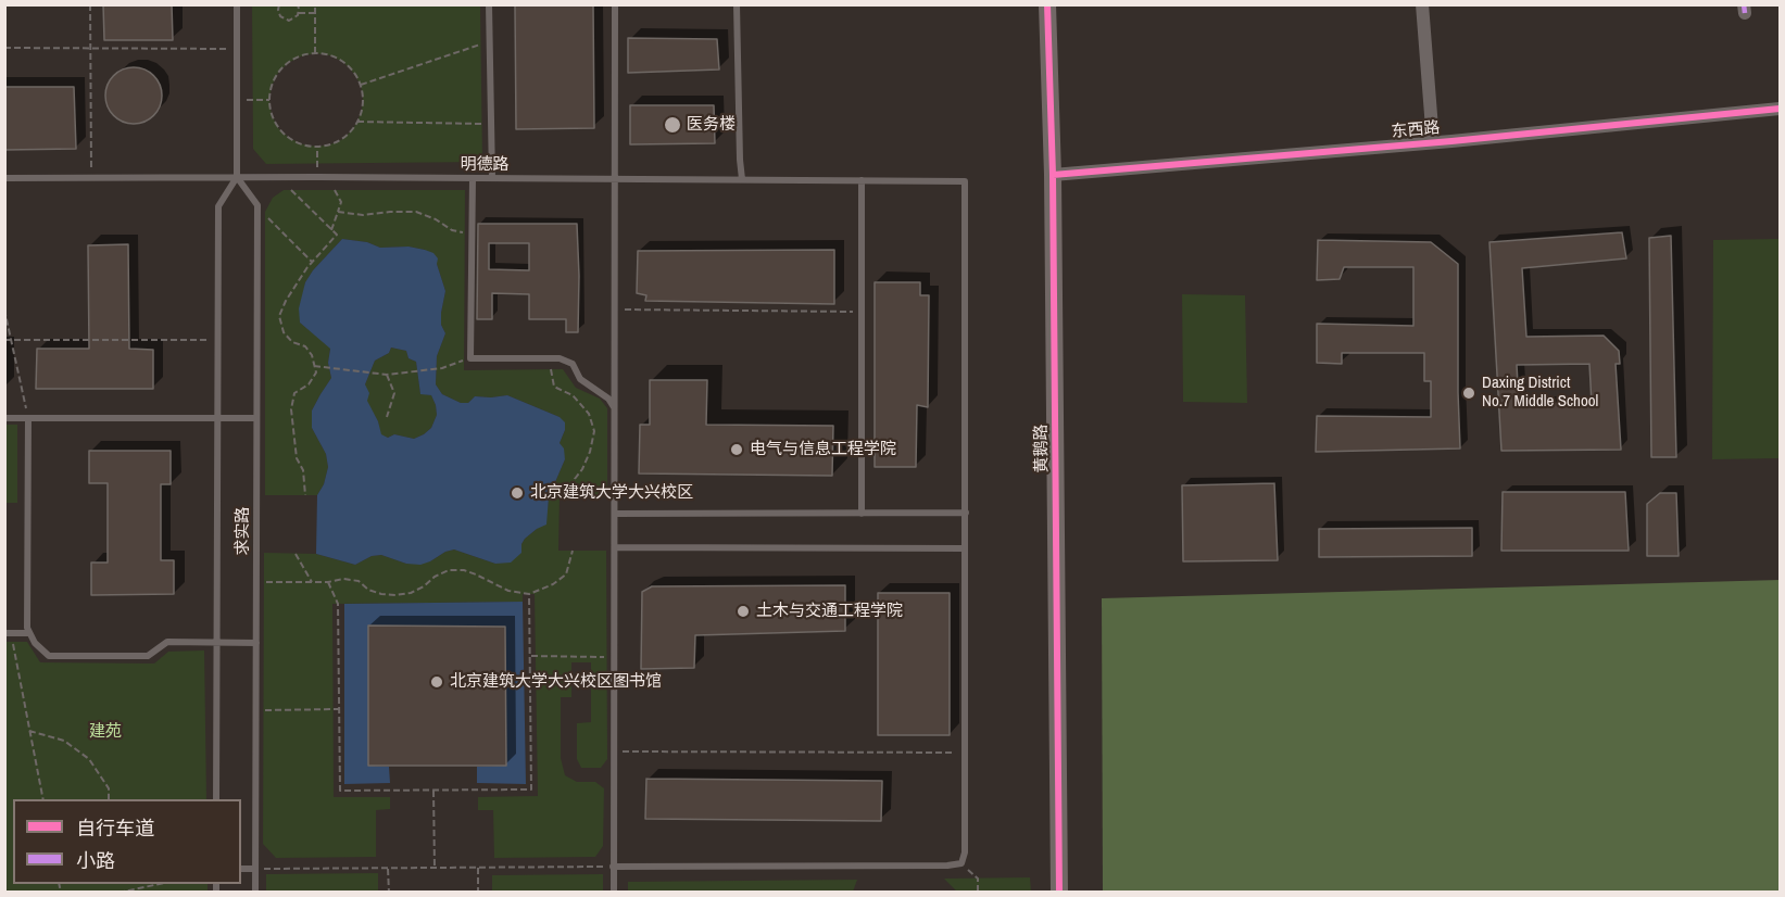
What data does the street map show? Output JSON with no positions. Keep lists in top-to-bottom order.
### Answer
{
  "streets": {
    "street": ["东西路", "黄鹅路"],
    "lane": ["明德路", "求实路"]
  },
  "crossings": [
    ["东西路", "黄鹅路"],
    ["明德路", "求实路"]
  ],
  "parks": ["建苑"],
  "places": [
    "医务楼",
    "Daxing District No.7 Middle School",
    "电气与信息工程学院",
    "北京建筑大学大兴校区",
    "土木与交通工程学院",
    "北京建筑大学大兴校区图书馆"
  ],
  "legend": ["自行车道", "小路"]
}
